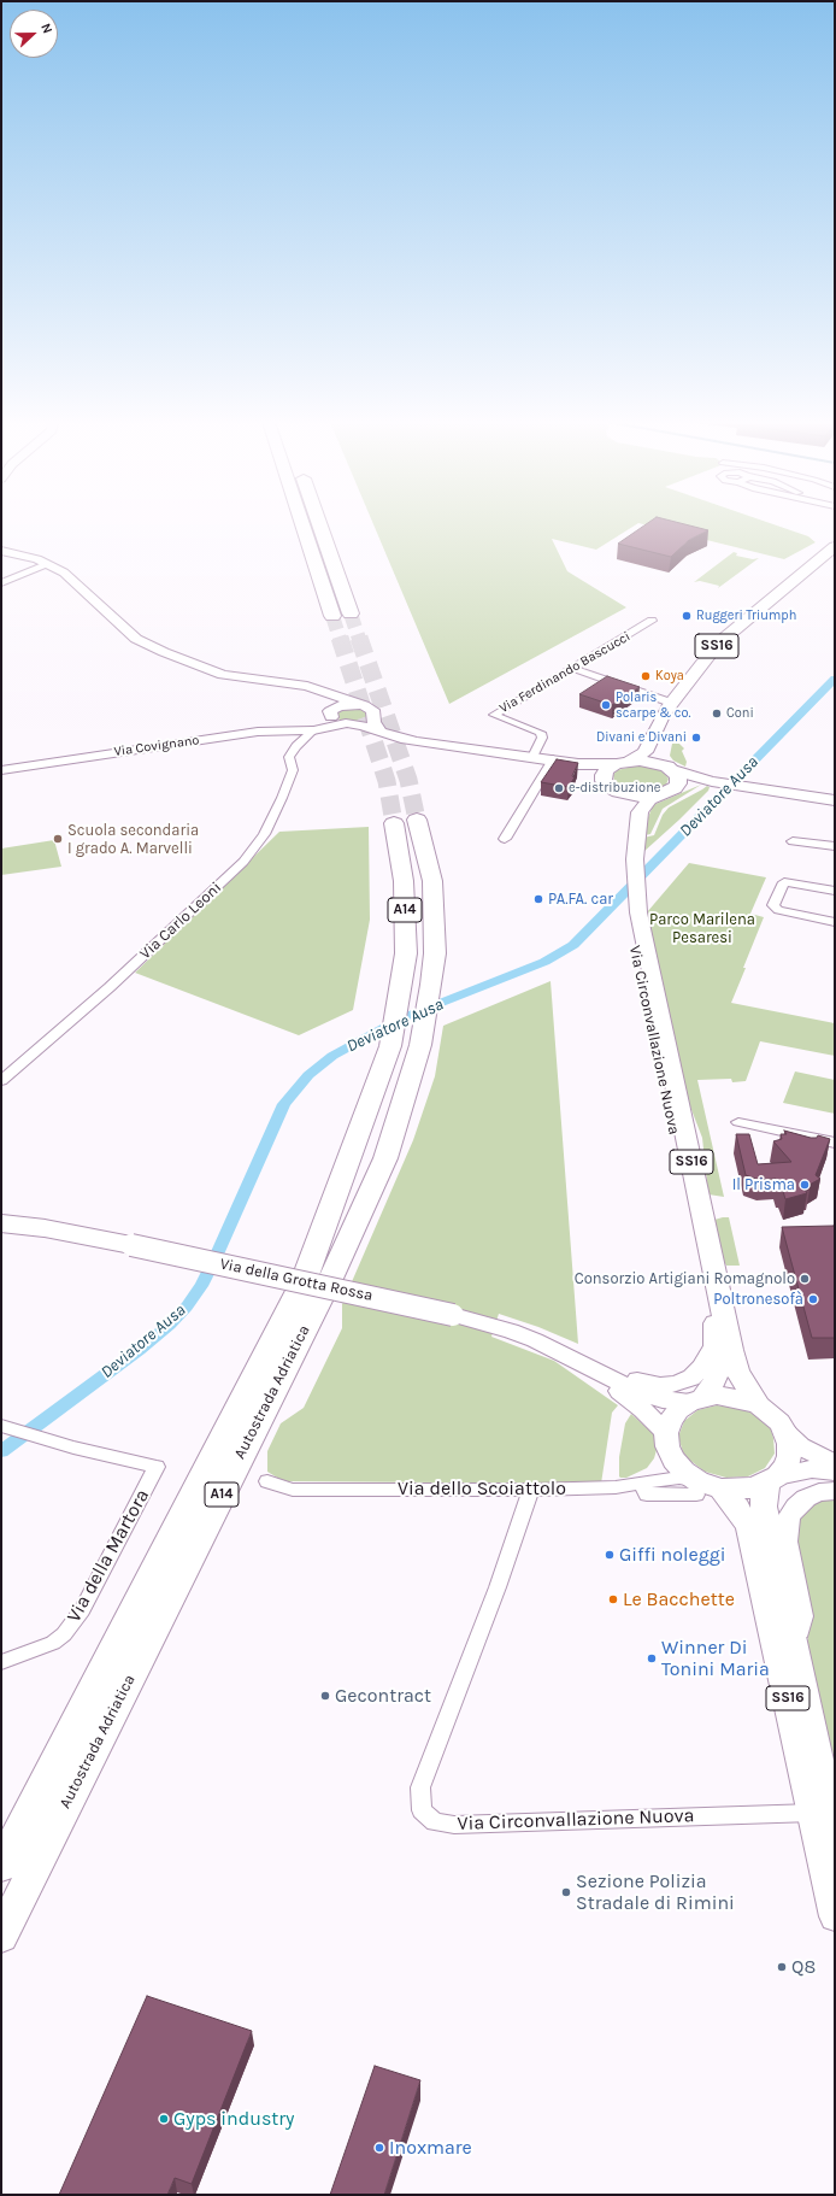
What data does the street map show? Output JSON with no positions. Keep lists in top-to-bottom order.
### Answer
{
  "streets": {
    "highway": ["A14", "Autostrada Adriatica"],
    "main road": ["SS16", "Via Circonvallazione Nuova"],
    "street": [
      "Via Ferdinando Bascucci",
      "Via Covignano",
      "Via Carlo Leoni",
      "Via della Grotta Rossa",
      "Via dello Scoiattolo",
      "Via della Martora"
    ]
  },
  "crossings": [
    ["SS16", "Via Circonvallazione Nuova"],
    ["SS16", "Via della Grotta Rossa"],
    ["SS16", "Via dello Scoiattolo"],
    ["Via Covignano", "Via Carlo Leoni"],
    ["Via Circonvallazione Nuova", "Via della Grotta Rossa"],
    ["Via Circonvallazione Nuova", "Via dello Scoiattolo"],
    ["Via della Grotta Rossa", "Via dello Scoiattolo"]
  ],
  "water": ["Deviatore Ausa"],
  "parks": ["Parco Marilena Pesaresi"],
  "places": [
    "Ruggeri Triumph",
    "Koya",
    "Polaris scarpe & co.",
    "Coni",
    "Divani e Divani",
    "e-distribuzione",
    "Scuola secondaria I grado A. Marvelli",
    "PA.FA. car",
    "Il Prisma",
    "Consorzio Artigiani Romagnolo",
    "Poltronesofà",
    "Giffi noleggi",
    "Le Bacchette",
    "Winner Di Tonini Maria",
    "Gecontract",
    "Sezione Polizia Stradale di Rimini",
    "Q8",
    "Gyps industry",
    "Inoxmare"
  ],
  "north": "right"
}
